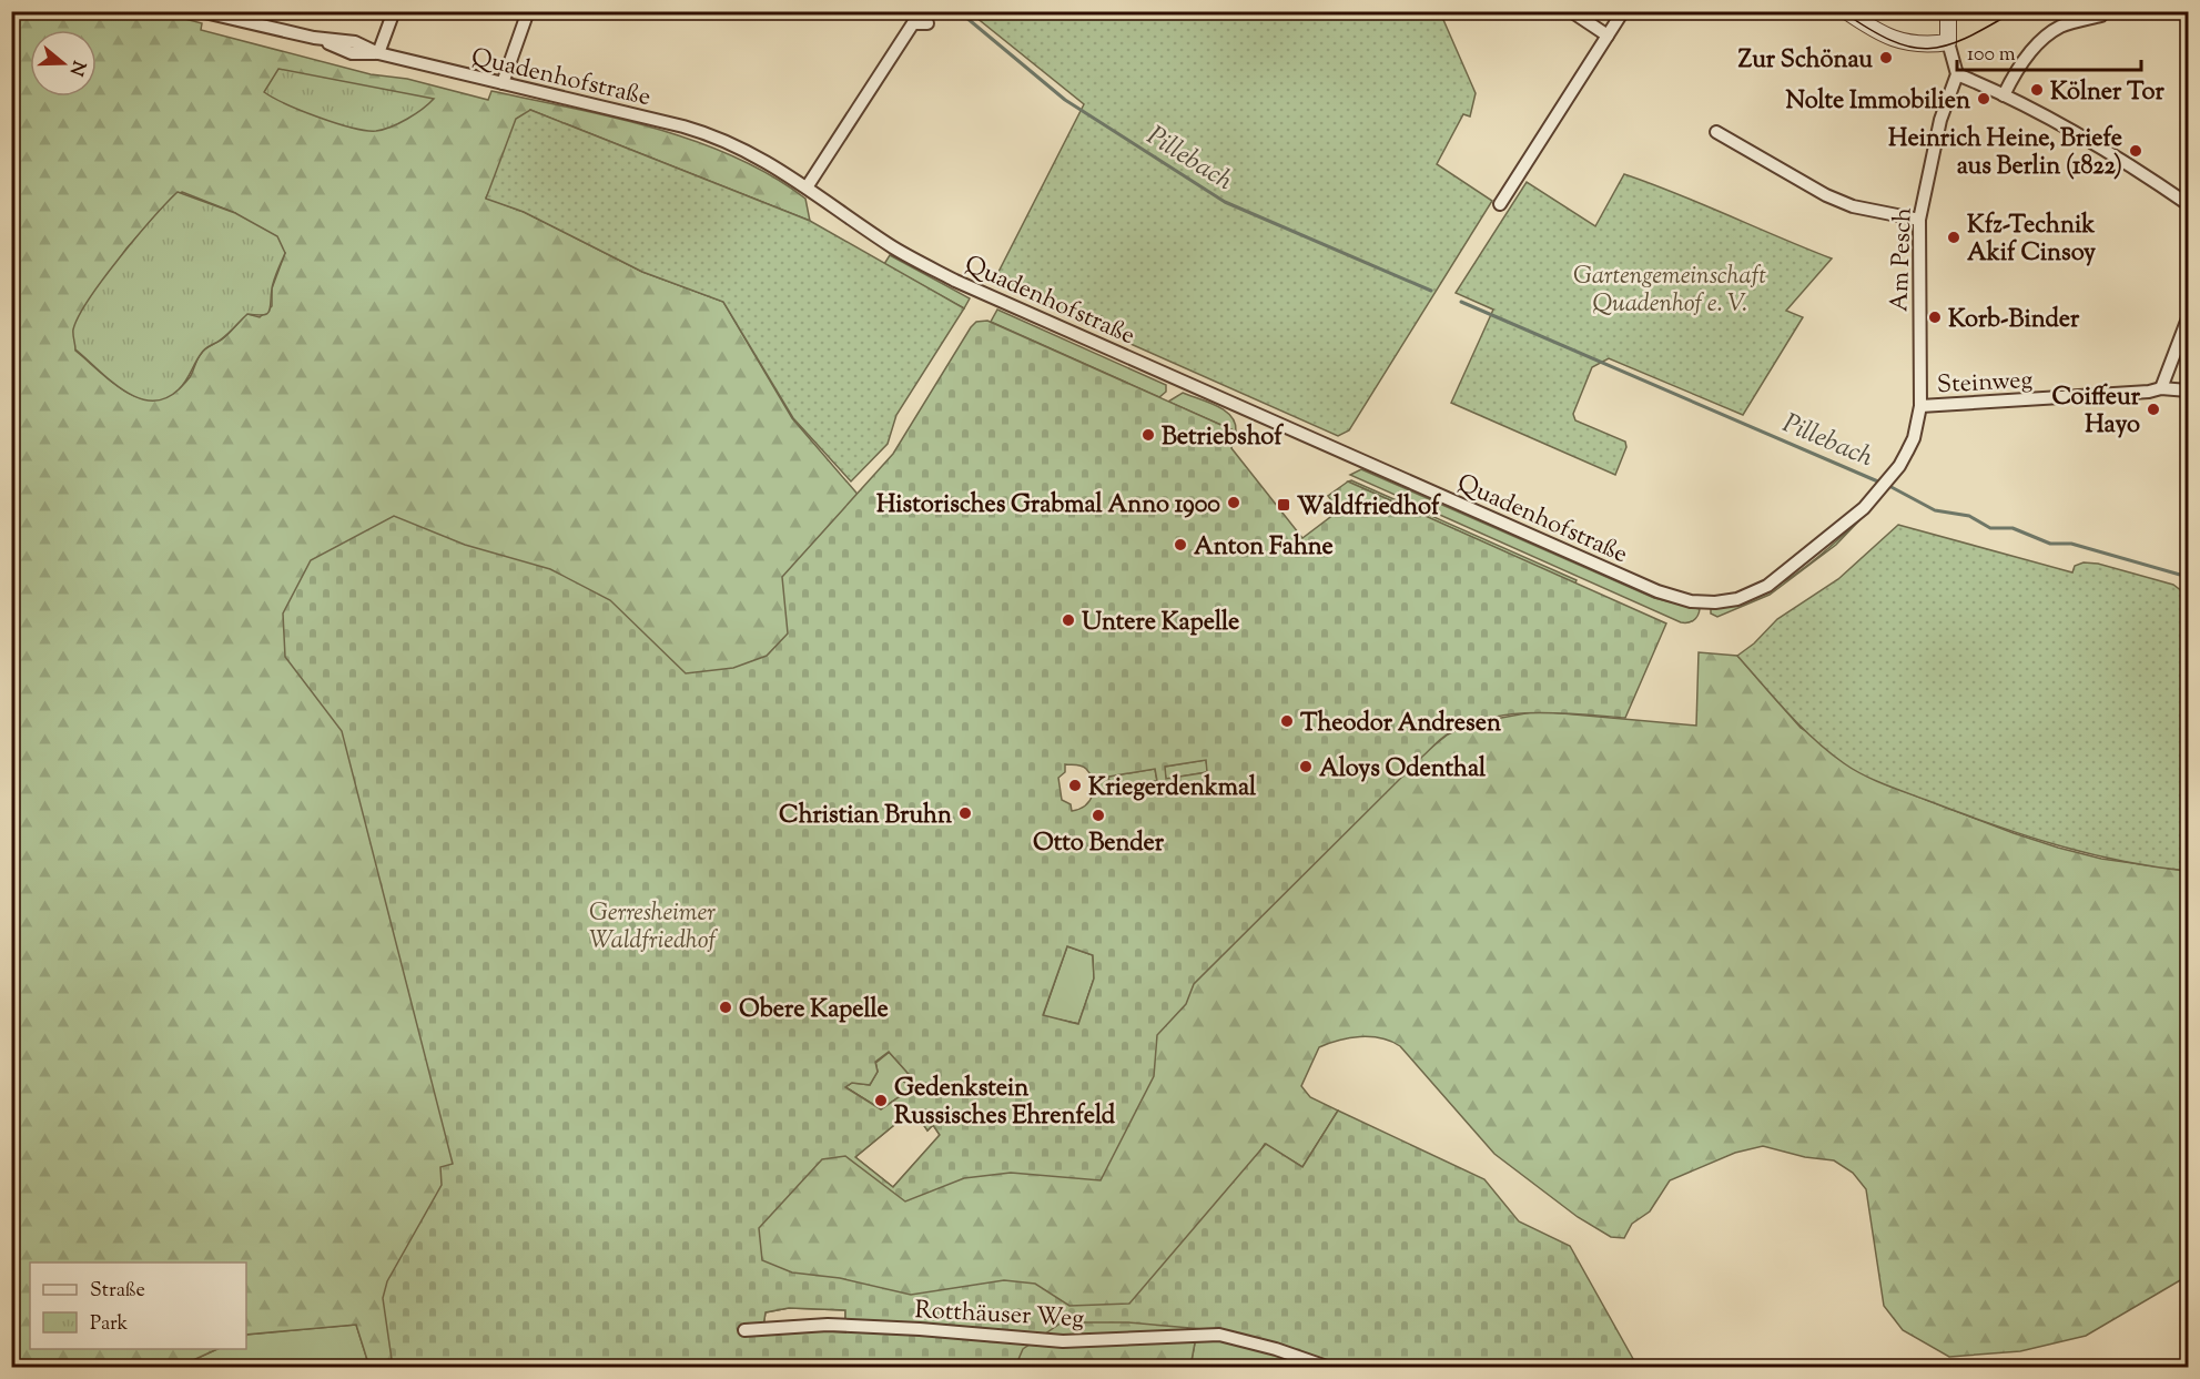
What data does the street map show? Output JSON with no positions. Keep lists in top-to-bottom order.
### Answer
{
  "streets": {
    "street": [
      "Quadenhofstraße",
      "Am Pesch",
      "Steinweg",
      "Rotthäuser Weg"
    ]
  },
  "crossings": [
    ["Quadenhofstraße", "Steinweg"],
    ["Am Pesch", "Steinweg"]
  ],
  "water": ["Pillebach"],
  "parks": ["Gartengemeinschaft Quadenhof e. V.", "Gerresheimer Waldfriedhof"],
  "places": {
    "other": [
      "Zur Schönau",
      "Kölner Tor",
      "Nolte Immobilien",
      "Heinrich Heine, Briefe aus Berlin (1822)",
      "Kfz-Technik Akif Cinsoy",
      "Korb-Binder",
      "Coiffeur Hayo",
      "Betriebshof",
      "Historisches Grabmal Anno 1900",
      "Anton Fahne",
      "Untere Kapelle",
      "Theodor Andresen",
      "Aloys Odenthal",
      "Kriegerdenkmal",
      "Christian Bruhn",
      "Otto Bender",
      "Obere Kapelle",
      "Gedenkstein Russisches Ehrenfeld"
    ],
    "transit": ["Waldfriedhof"]
  },
  "legend": ["Straße", "Park"],
  "scale_bar": "100 m",
  "north": "right"
}
